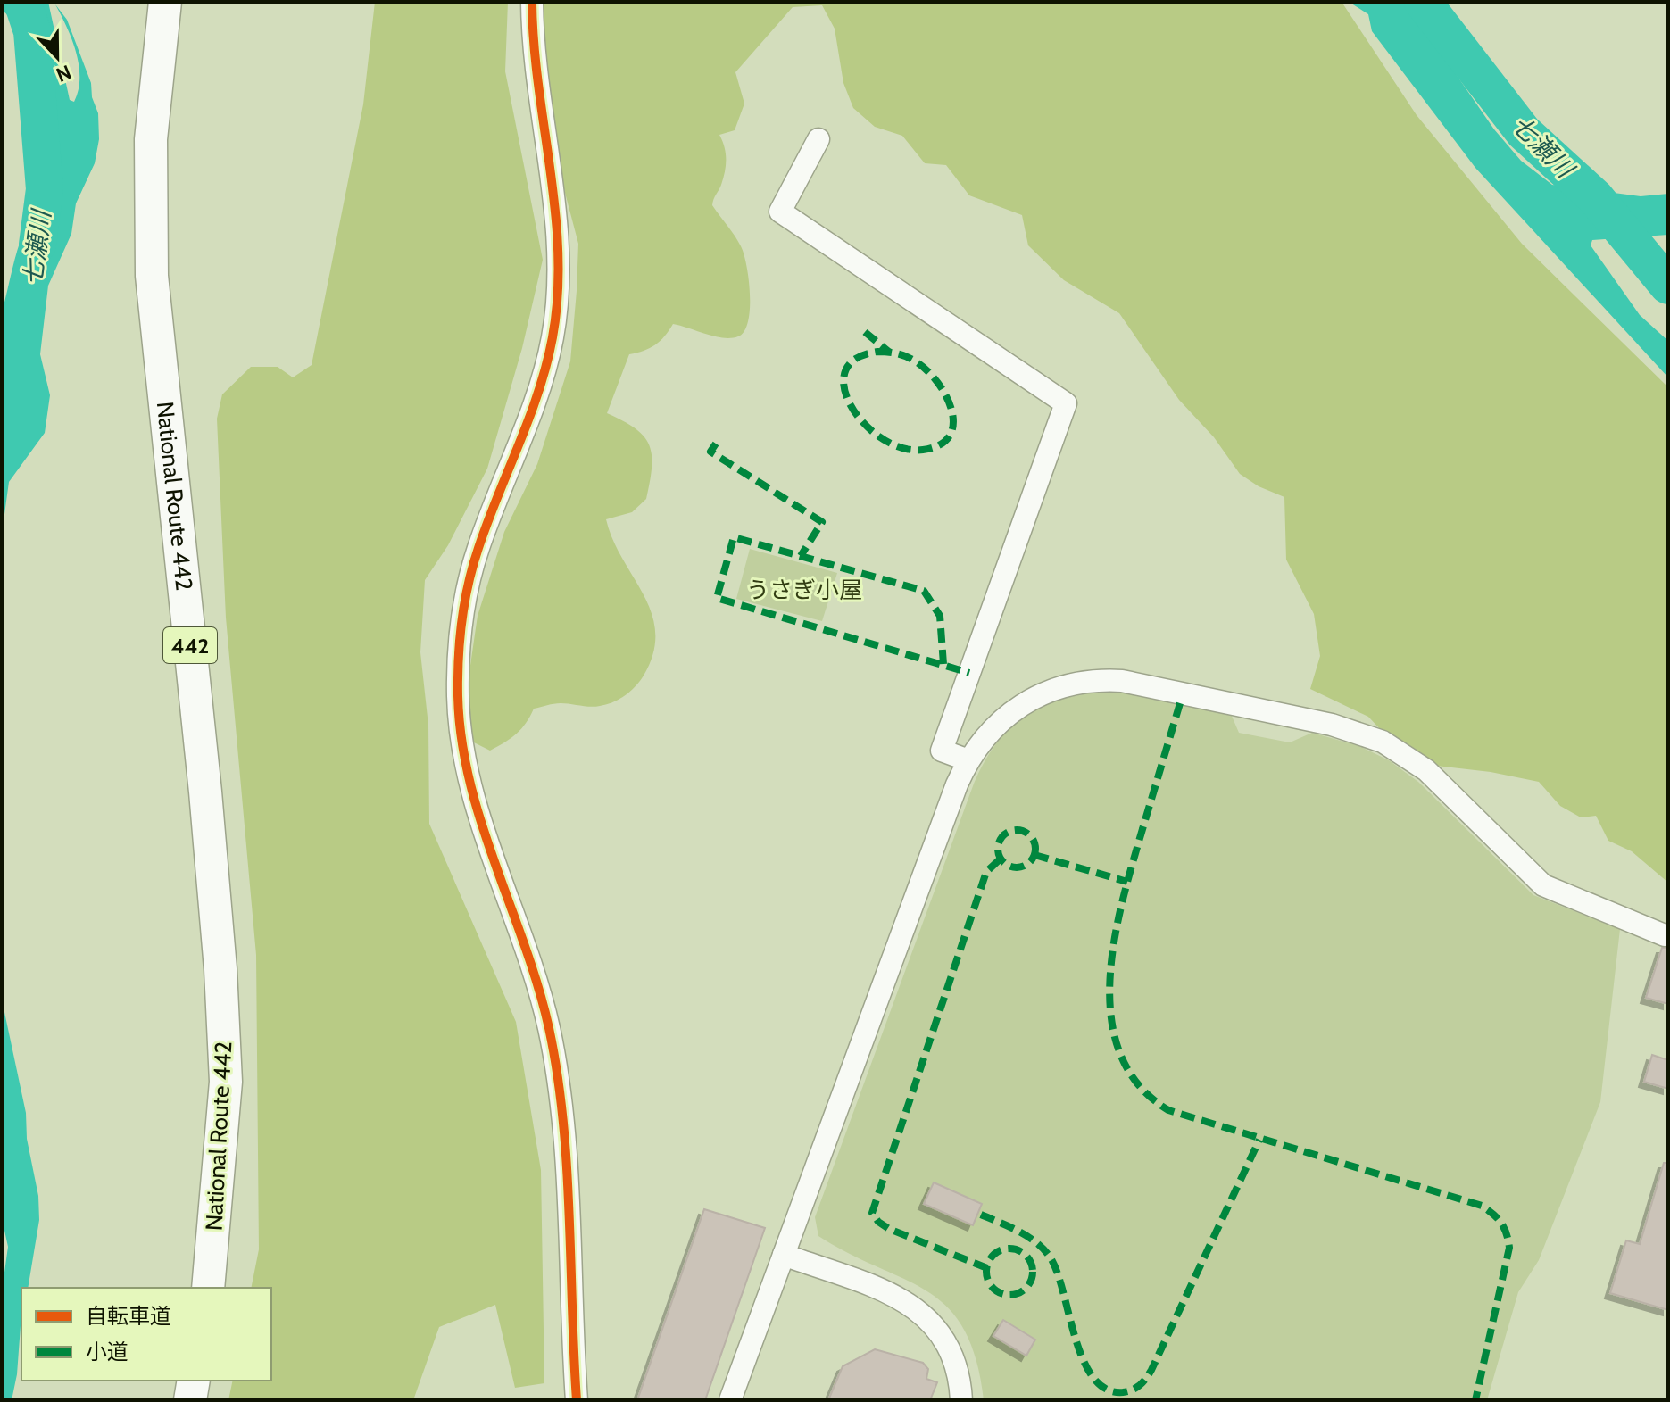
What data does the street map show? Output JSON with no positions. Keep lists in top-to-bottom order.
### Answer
{
  "streets": {
    "highway": ["National Route 442", "442"]
  },
  "water": ["七瀬川"],
  "parks": ["うさぎ小屋"],
  "legend": ["自転車道", "小道"],
  "north": "bottom"
}
